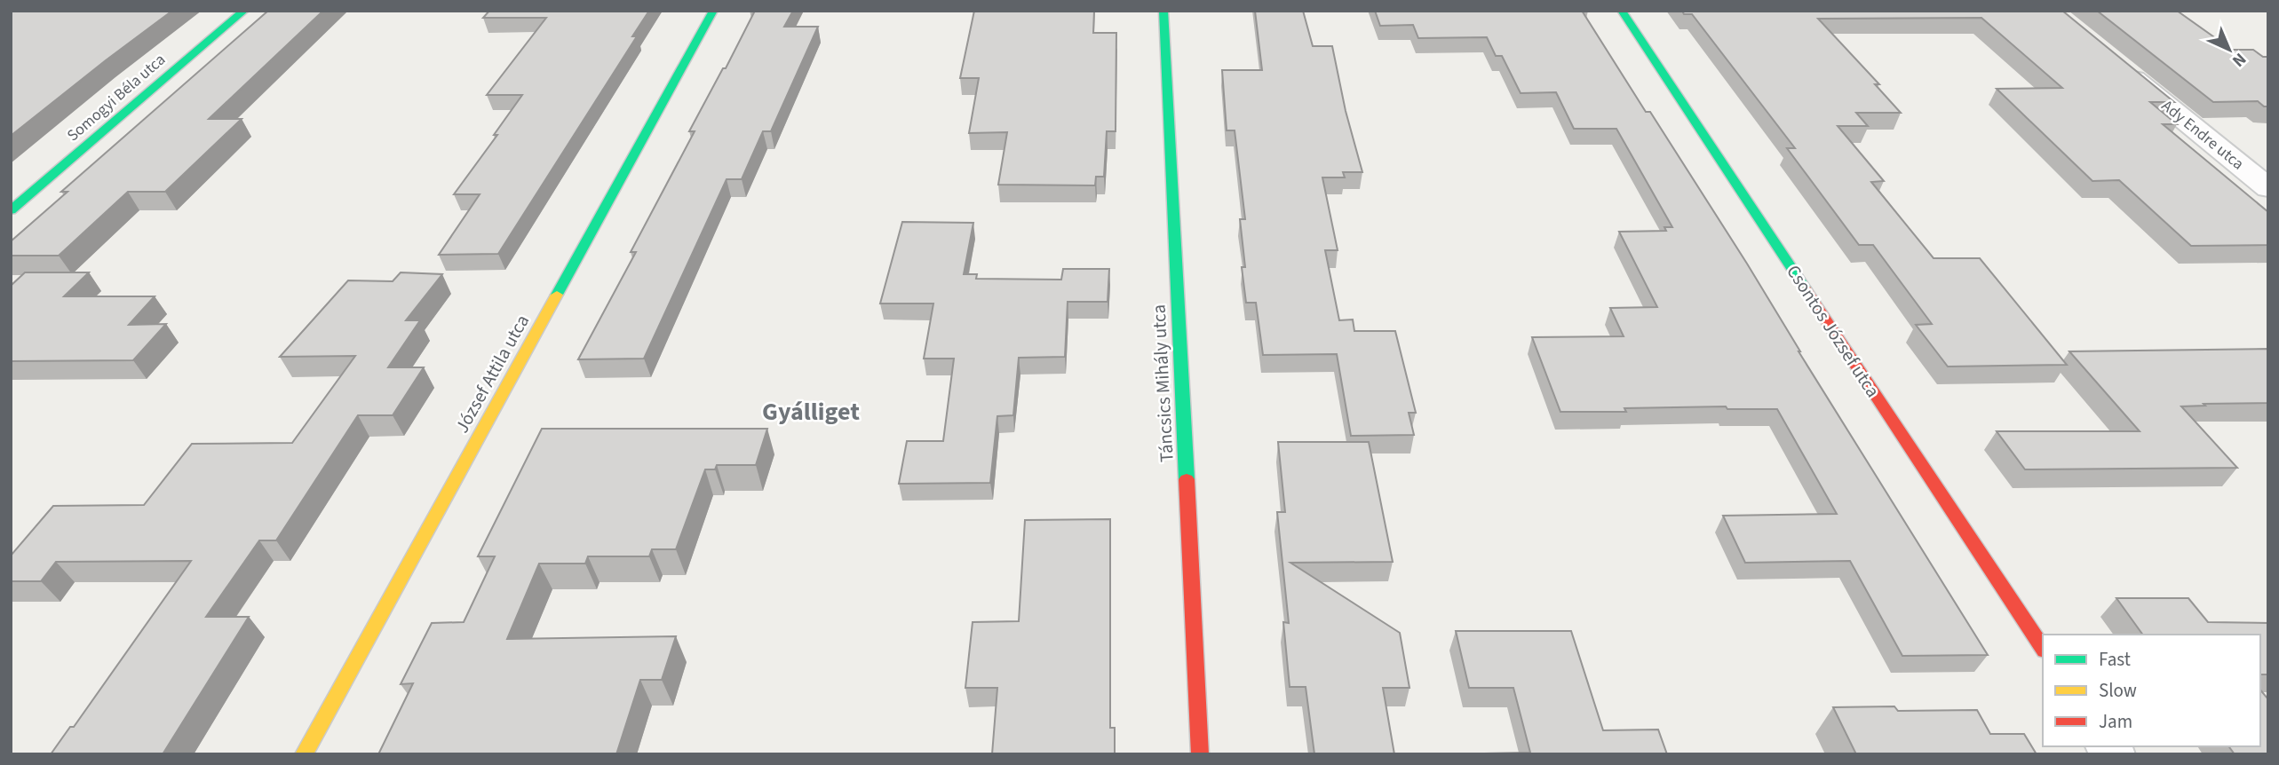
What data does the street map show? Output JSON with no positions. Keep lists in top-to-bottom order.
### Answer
{
  "streets": {
    "street": [
      "Somogyi Béla utca",
      "Ady Endre utca",
      "Csontos József utca",
      "József Attila utca",
      "Táncsics Mihály utca"
    ]
  },
  "districts": ["Gyálliget"],
  "legend": ["Fast", "Slow", "Jam"],
  "north": "bottom right"
}
